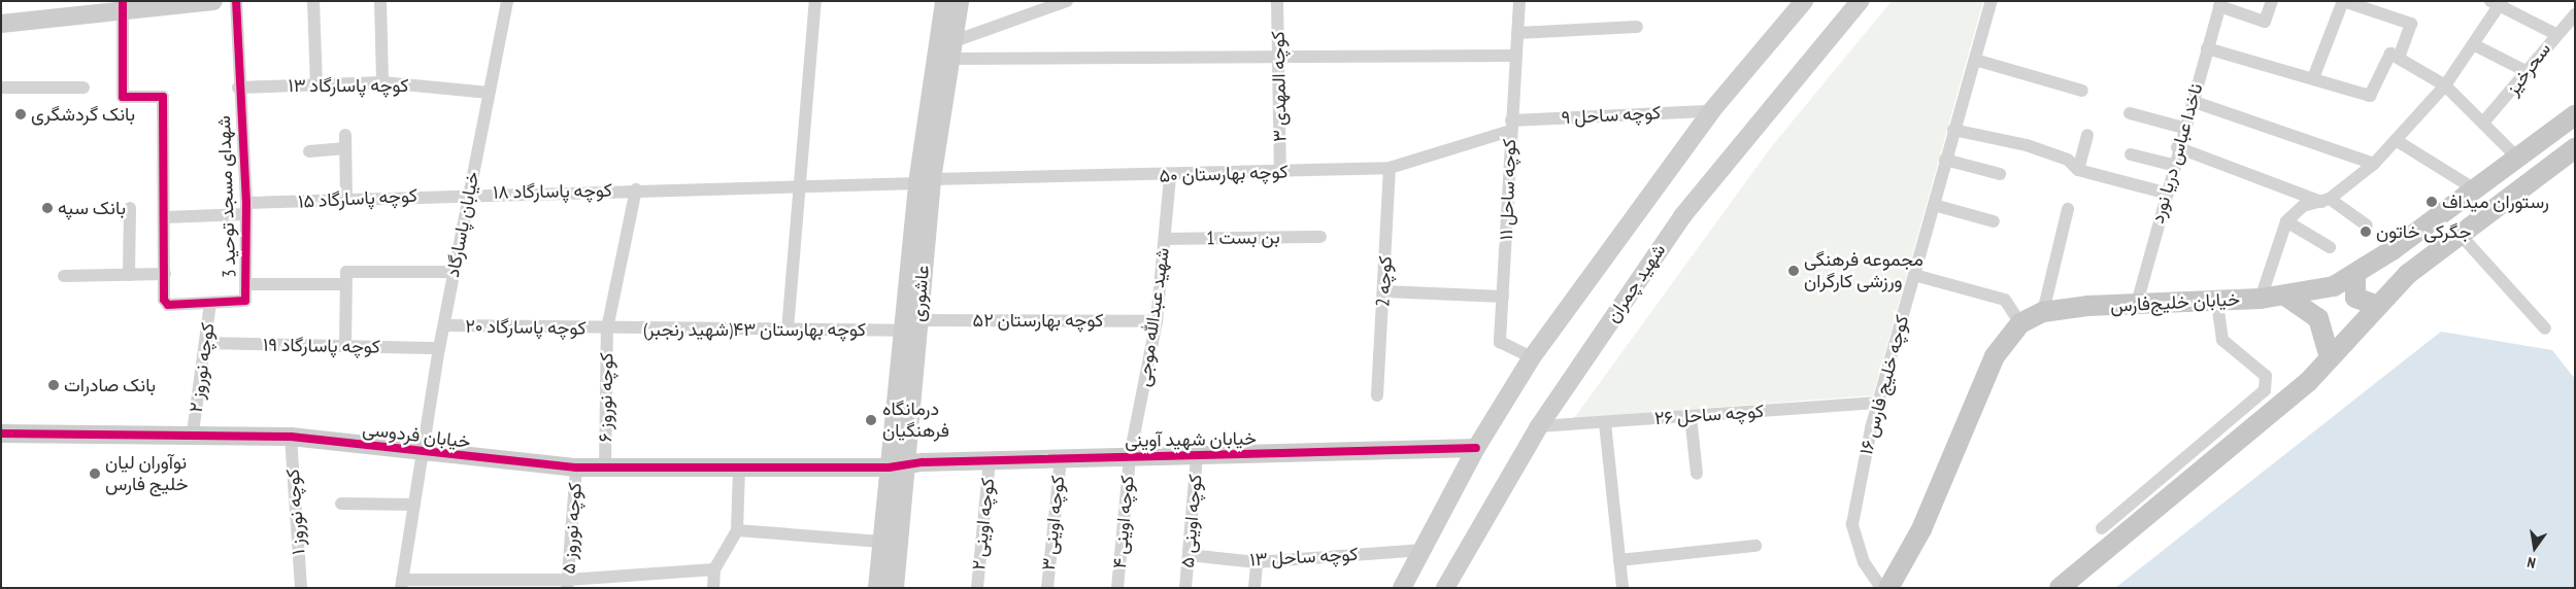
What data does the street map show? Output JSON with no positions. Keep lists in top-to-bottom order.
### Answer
{
  "streets": {
    "main road": ["خیابان خلیج‌فارس"],
    "street": [
      "سحرخیز",
      "کوچه پاسارگاد ۱۳",
      "کوچه المهدی ۳",
      "کوچه ساحل ۹",
      "ناخدا عباس دریا نورد",
      "کوچه بهارستان ۵۰",
      "کوچه ساحل ۱۱",
      "کوچه پاسارگاد ۱۸",
      "شهدای مسجد توحید 3",
      "کوچه پاسارگاد ۱۵",
      "خیابان پاسارگاد",
      "بن بست 1",
      "کوچه 2",
      "شهید چمران",
      "عاشوری",
      "شهید عبدالله موجی",
      "کوچه بهارستان ۵۲",
      "کوچه پاسارگاد ۲۰",
      "کوچه بهارستان ۴۳(شهید رنجبر)",
      "کوچه پاسارگاد ۱۹",
      "کوچه نوروز ۲",
      "کوچه خلیج فارس ۱۶",
      "کوچه نوروز ۶",
      "کوچه ساحل ۲۶",
      "خیابان فردوسی",
      "خیابان شهید آوینی",
      "کوچه نوروز ۱",
      "کوچه اوینی ۵",
      "کوچه اوینی ۴",
      "کوچه اوینی ۳",
      "کوچه اوینی ۲",
      "کوچه نوروز ۵",
      "کوچه ساحل ۱۳"
    ]
  },
  "crossings": [
    ["کوچه پاسارگاد ۱۳", "شهدای مسجد توحید 3"],
    ["کوچه پاسارگاد ۱۳", "خیابان پاسارگاد"],
    ["کوچه المهدی ۳", "کوچه بهارستان ۵۰"],
    ["کوچه ساحل ۹", "کوچه بهارستان ۵۰"],
    ["کوچه ساحل ۹", "کوچه ساحل ۱۱"],
    ["ناخدا عباس دریا نورد", "خیابان خلیج‌فارس"],
    ["کوچه بهارستان ۵۰", "کوچه ساحل ۱۱"],
    ["کوچه بهارستان ۵۰", "کوچه پاسارگاد ۱۸"],
    ["کوچه بهارستان ۵۰", "کوچه 2"],
    ["کوچه بهارستان ۵۰", "عاشوری"],
    ["کوچه بهارستان ۵۰", "شهید عبدالله موجی"],
    ["کوچه پاسارگاد ۱۸", "کوچه پاسارگاد ۱۵"],
    ["کوچه پاسارگاد ۱۸", "خیابان پاسارگاد"],
    ["کوچه پاسارگاد ۱۸", "کوچه نوروز ۶"],
    ["شهدای مسجد توحید 3", "کوچه پاسارگاد ۱۵"],
    ["شهدای مسجد توحید 3", "کوچه نوروز ۲"],
    ["کوچه پاسارگاد ۱۵", "خیابان پاسارگاد"],
    ["خیابان پاسارگاد", "کوچه پاسارگاد ۲۰"],
    ["خیابان پاسارگاد", "کوچه پاسارگاد ۱۹"],
    ["خیابان پاسارگاد", "خیابان فردوسی"],
    ["بن بست 1", "شهید عبدالله موجی"],
    ["شهید چمران", "کوچه ساحل ۲۶"],
    ["عاشوری", "کوچه بهارستان ۵۲"],
    ["عاشوری", "کوچه بهارستان ۴۳(شهید رنجبر)"],
    ["عاشوری", "خیابان فردوسی"],
    ["عاشوری", "خیابان شهید آوینی"],
    ["شهید عبدالله موجی", "کوچه بهارستان ۵۲"],
    ["شهید عبدالله موجی", "خیابان شهید آوینی"],
    ["شهید عبدالله موجی", "کوچه اوینی ۴"],
    ["کوچه پاسارگاد ۲۰", "کوچه بهارستان ۴۳(شهید رنجبر)"],
    ["کوچه پاسارگاد ۲۰", "کوچه نوروز ۶"],
    ["کوچه بهارستان ۴۳(شهید رنجبر)", "کوچه نوروز ۶"],
    ["کوچه پاسارگاد ۱۹", "کوچه نوروز ۲"],
    ["کوچه نوروز ۲", "خیابان فردوسی"],
    ["کوچه خلیج فارس ۱۶", "کوچه ساحل ۲۶"],
    ["کوچه نوروز ۶", "خیابان فردوسی"],
    ["خیابان فردوسی", "خیابان شهید آوینی"],
    ["خیابان فردوسی", "کوچه نوروز ۱"],
    ["خیابان فردوسی", "کوچه نوروز ۵"],
    ["خیابان شهید آوینی", "کوچه اوینی ۵"],
    ["خیابان شهید آوینی", "کوچه اوینی ۴"],
    ["خیابان شهید آوینی", "کوچه اوینی ۳"],
    ["خیابان شهید آوینی", "کوچه اوینی ۲"],
    ["کوچه اوینی ۵", "کوچه ساحل ۱۳"]
  ],
  "places": [
    "بانک گردشگری",
    "رستوران میداف",
    "بانک سپه",
    "جگرکی خاتون",
    "مجموعه فرهنگی ورزشی کارگران",
    "بانک صادرات",
    "درمانگاه فرهنگیان",
    "نوآوران لیان خلیج فارس"
  ],
  "north": "bottom"
}
